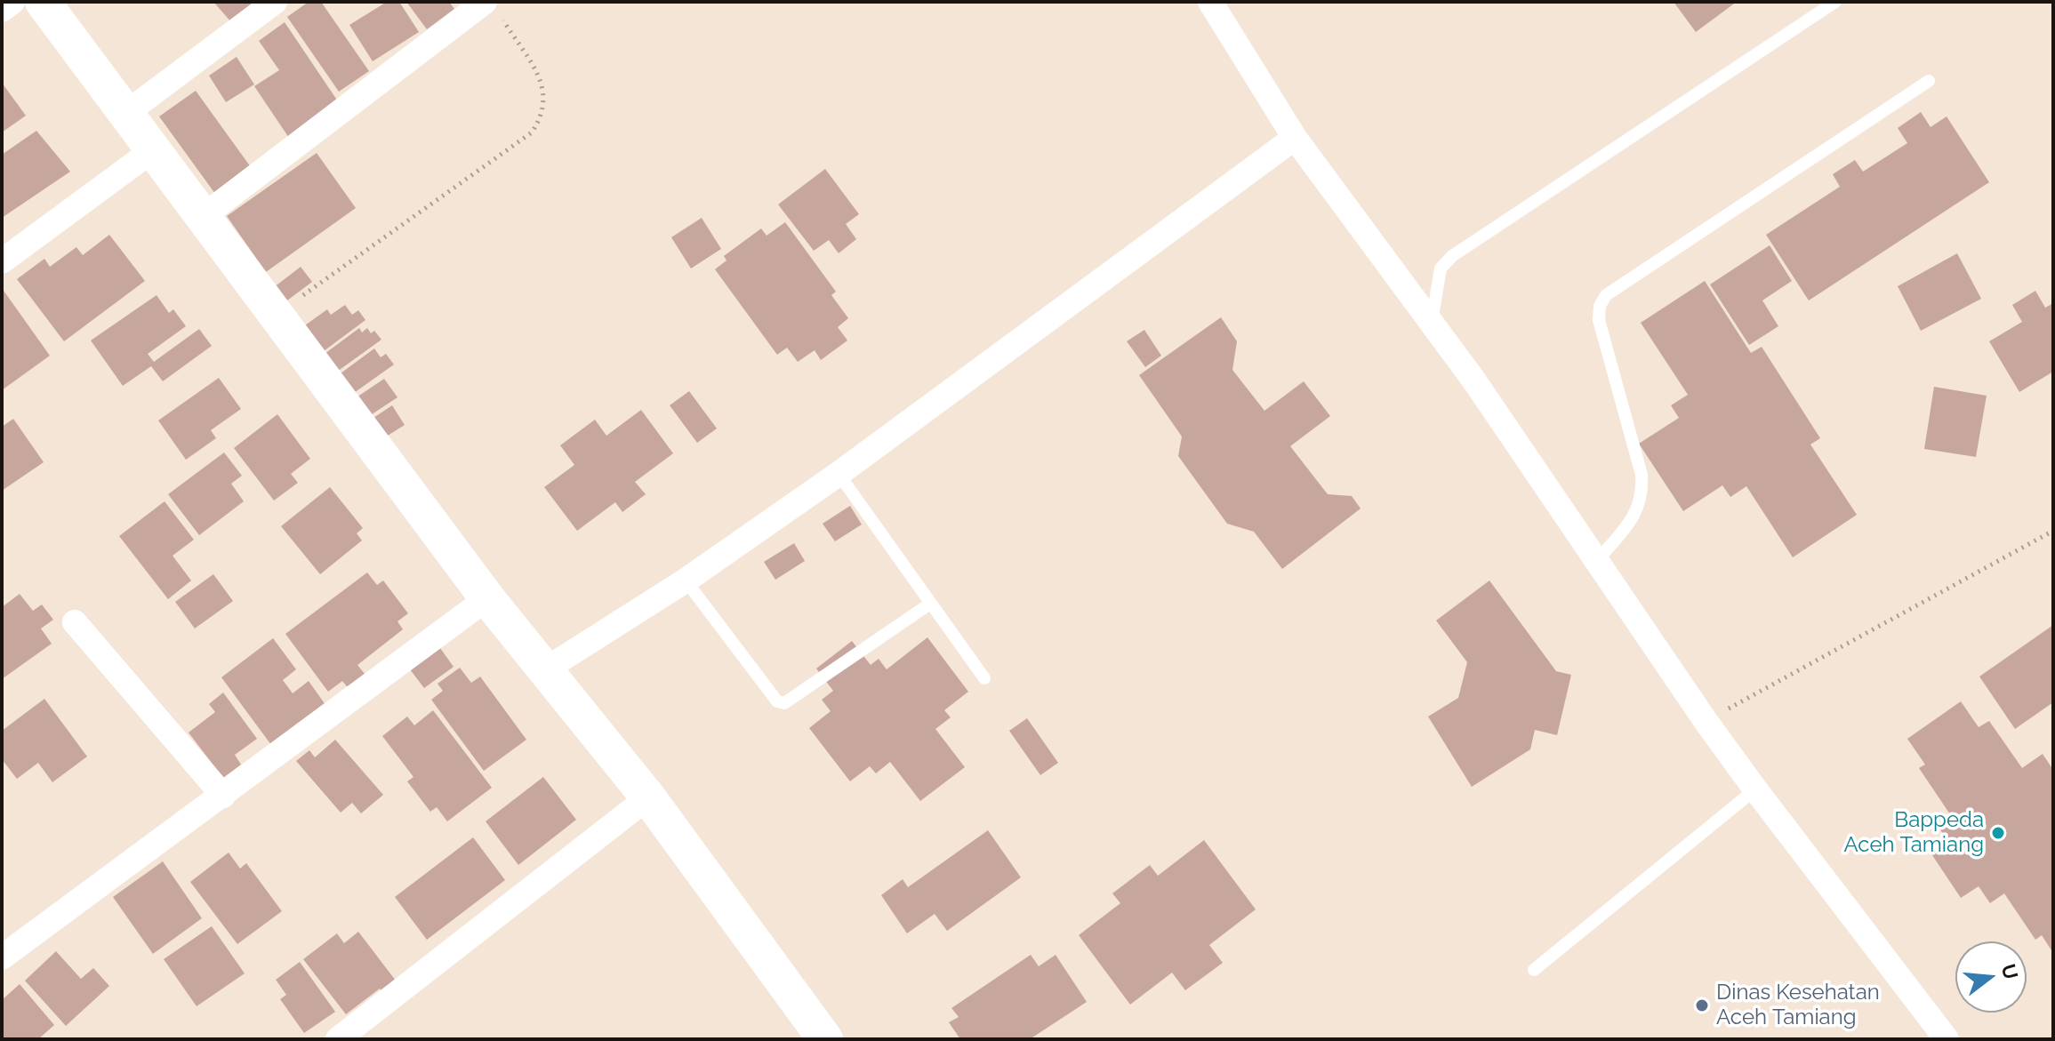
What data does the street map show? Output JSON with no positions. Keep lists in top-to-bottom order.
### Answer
{
  "places": ["Bappeda Aceh Tamiang", "Dinas Kesehatan Aceh Tamiang"],
  "north": "right"
}
